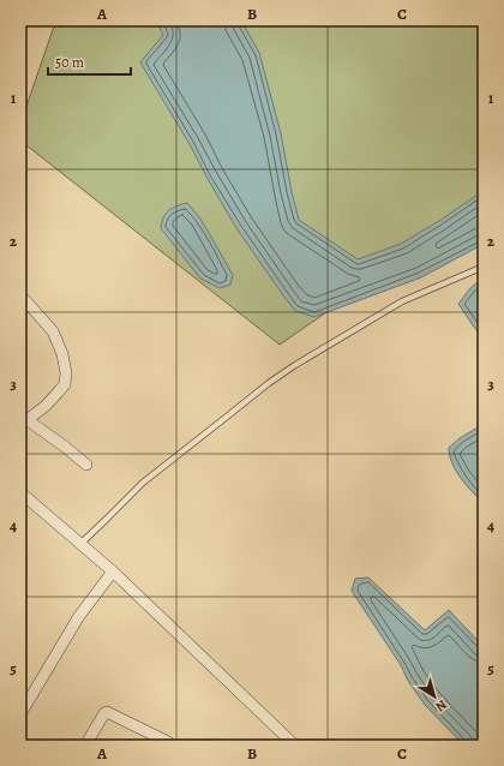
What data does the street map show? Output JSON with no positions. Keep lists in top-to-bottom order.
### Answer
{
  "scale_bar": "50 m",
  "north": "bottom right",
  "grid": {
    "columns": ["A", "B", "C"],
    "rows": [
      "1",
      "2",
      "3",
      "4",
      "5"
    ]
  }
}
